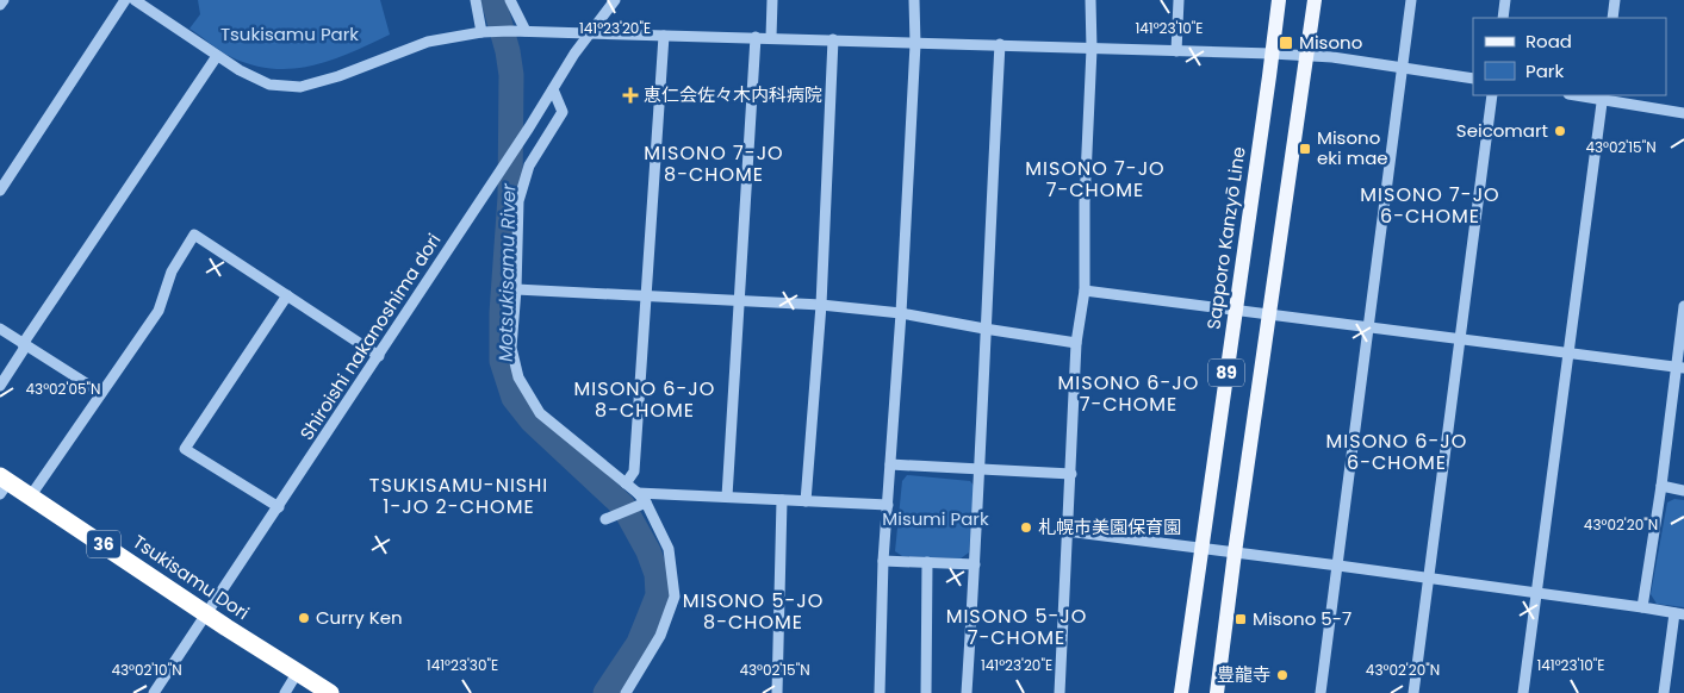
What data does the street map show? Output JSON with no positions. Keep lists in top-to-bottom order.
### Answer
{
  "streets": {
    "highway": ["36", "Tsukisamu Dori"],
    "main road": ["Sapporo Kanzyō Line", "89"],
    "street": ["Shiroishi nakanoshima dori"]
  },
  "crossings": [
    ["Shiroishi nakanoshima dori", "Tsukisamu Dori"]
  ],
  "districts": [
    "MISONO 7-JO 8-CHOME",
    "MISONO 7-JO 7-CHOME",
    "MISONO 7-JO 6-CHOME",
    "MISONO 6-JO 7-CHOME",
    "MISONO 6-JO 8-CHOME",
    "MISONO 6-JO 6-CHOME",
    "TSUKISAMU-NISHI 1-JO 2-CHOME",
    "MISONO 5-JO 8-CHOME",
    "MISONO 5-JO 7-CHOME"
  ],
  "water": ["Motsukisamu River"],
  "parks": ["Tsukisamu Park", "Misumi Park"],
  "places": {
    "transit": ["Misono", "Misono eki mae", "Misono 5-7"],
    "health": ["恵仁会佐々木内科病院"],
    "other": [
      "Seicomart",
      "札幌市美園保育園",
      "Curry Ken",
      "豊龍寺"
    ]
  },
  "legend": ["Road", "Park"],
  "coordinates": [
    "141°23'20\"E",
    "141°23'10\"E",
    "43°02'15\"N",
    "43°02'05\"N",
    "43°02'20\"N",
    "141°23'30\"E",
    "43°02'10\"N"
  ]
}
